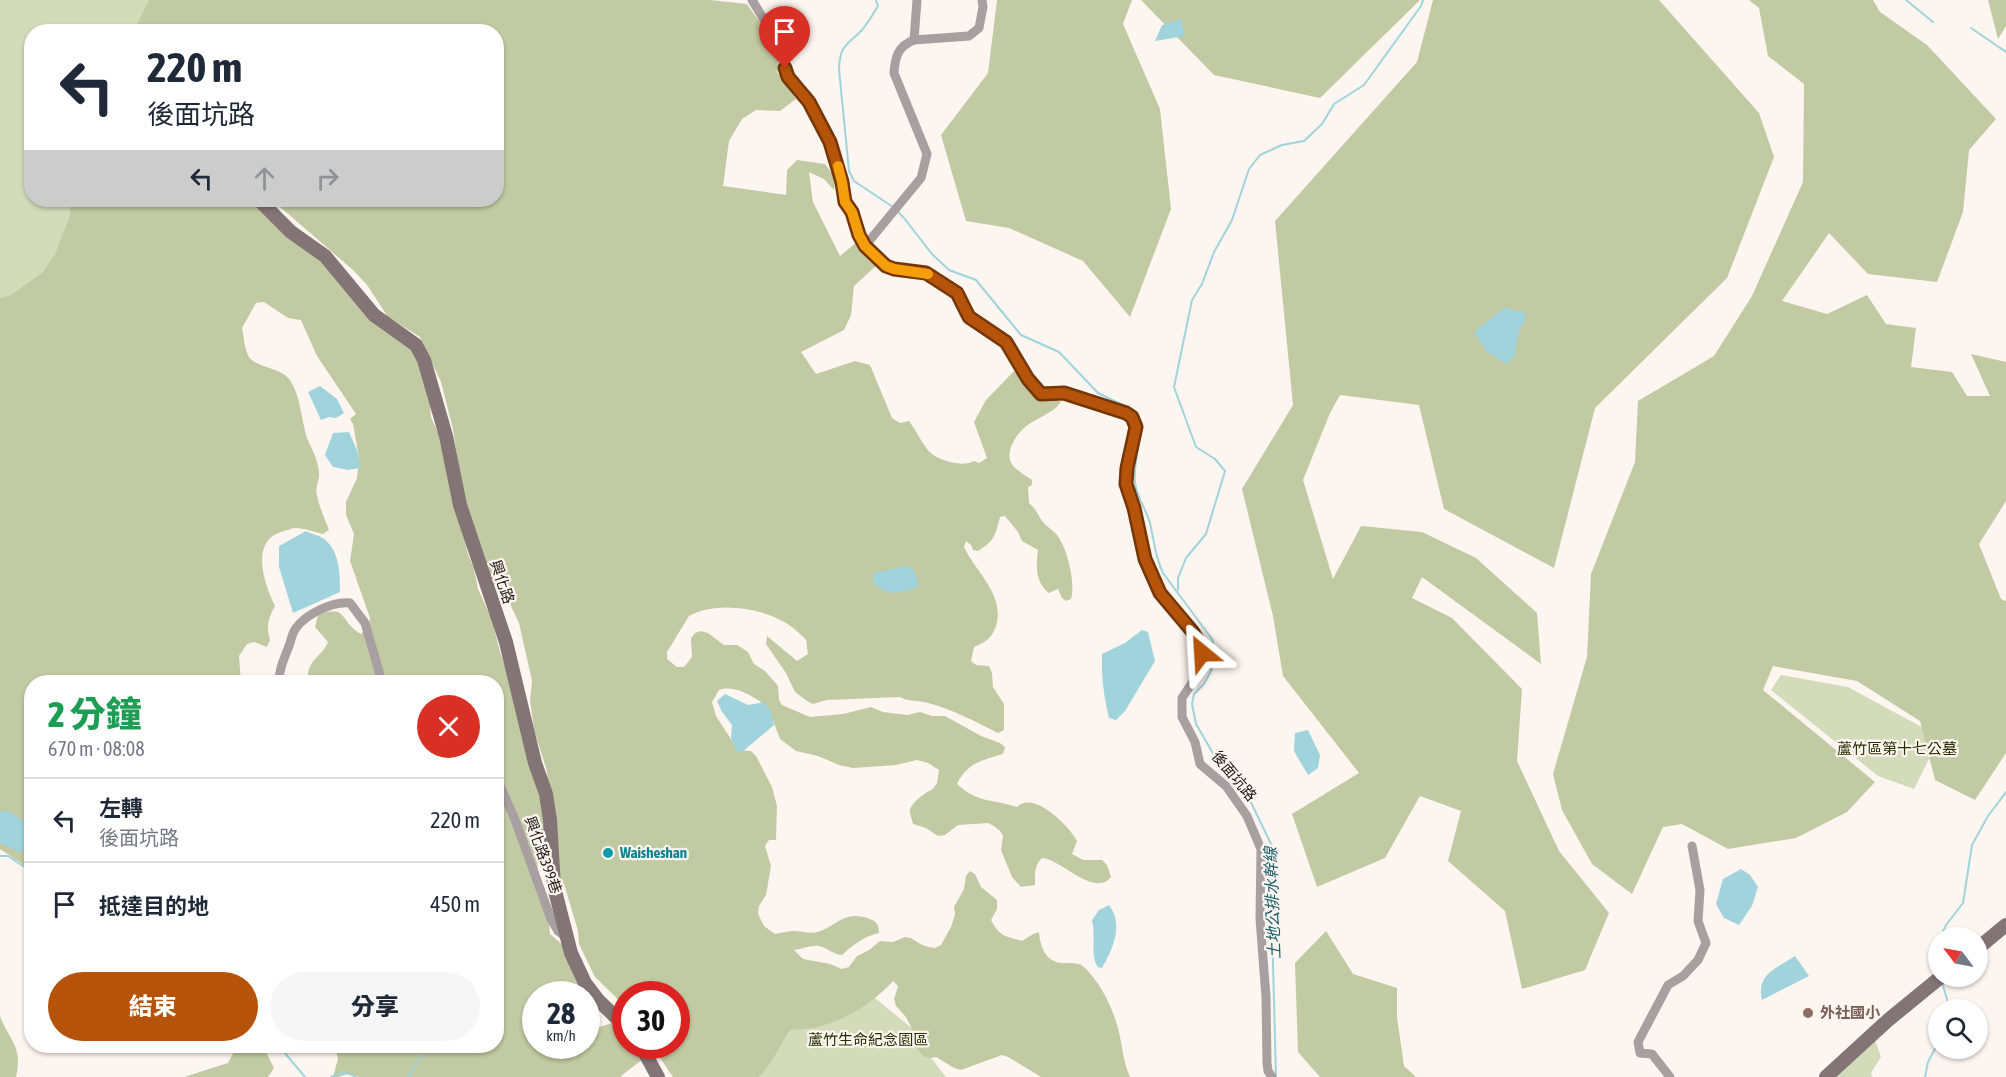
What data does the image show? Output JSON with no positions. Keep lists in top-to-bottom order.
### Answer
{
  "streets": {
    "street": ["興化路", "後面坑路", "興化路399巷"]
  },
  "crossings": [
    ["興化路", "興化路399巷"]
  ],
  "water": ["土地公排水幹線"],
  "parks": ["蘆竹區第十七公墓", "蘆竹生命紀念園區"],
  "places": ["Waisheshan", "外社國小"],
  "north": "top left",
  "page": {
    "turn": ["220 m", "後面坑路"],
    "heading": ["2 分鐘", "670 m · 08:08"],
    "list": [
      {
        "name": "左轉",
        "note": "後面坑路",
        "value": "220 m"
      },
      {
        "name": "抵達目的地",
        "value": "450 m"
      }
    ],
    "buttons": ["結束", "分享"],
    "speed": "28 km/h",
    "limit": "30"
  }
}
